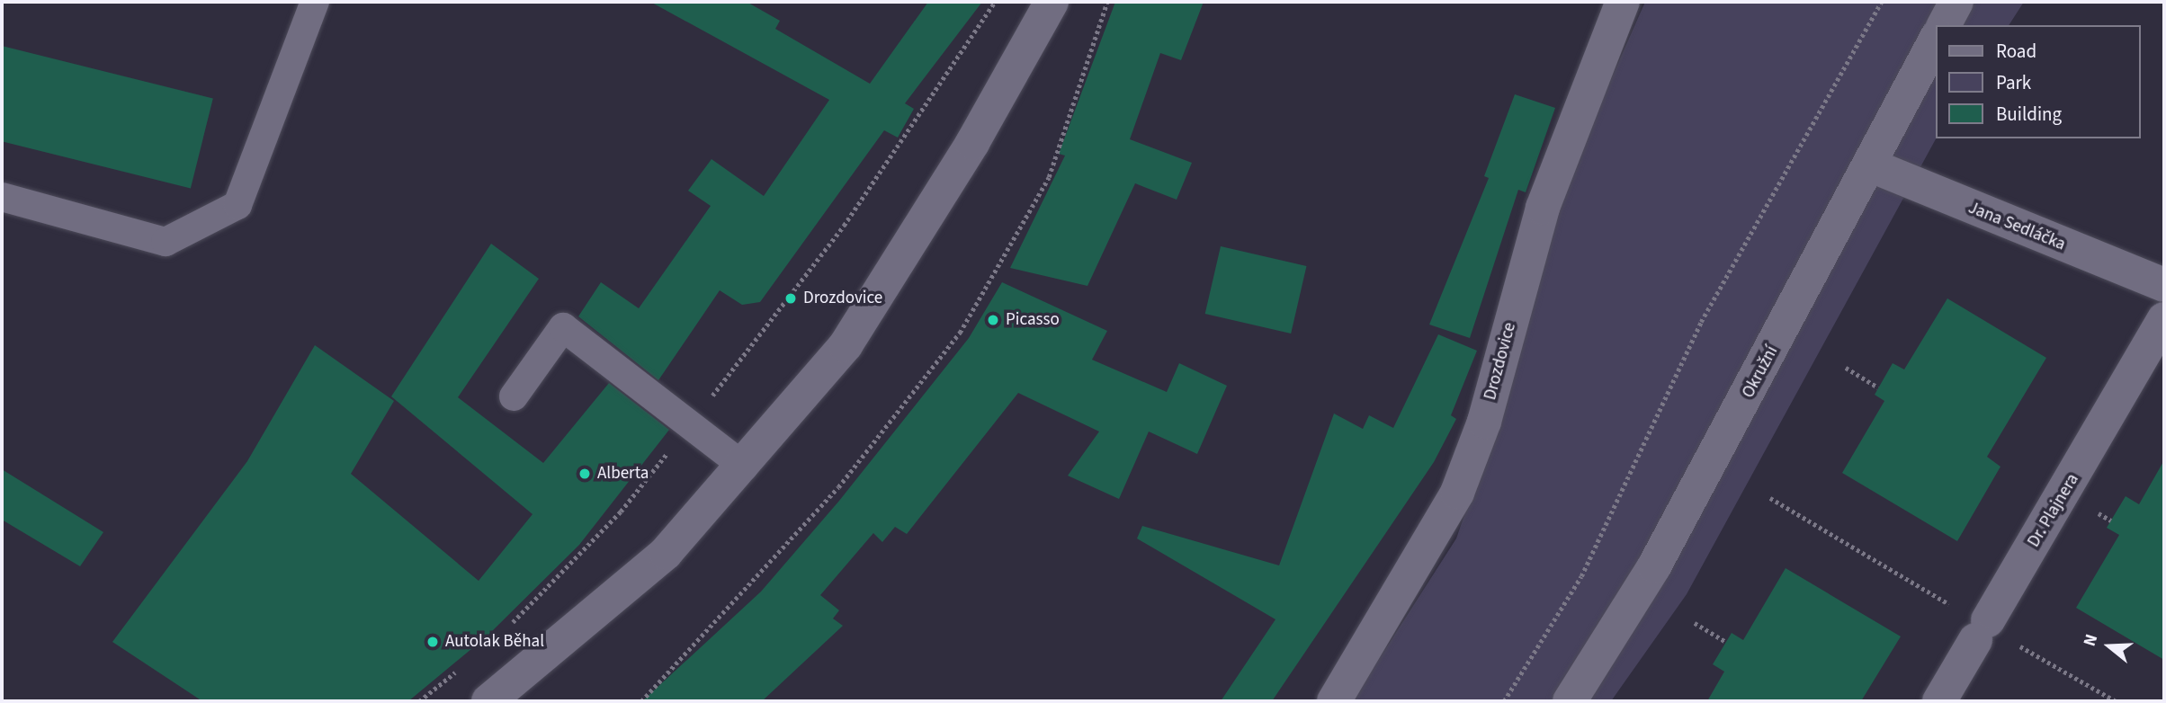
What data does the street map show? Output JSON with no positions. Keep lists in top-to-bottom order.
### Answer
{
  "streets": {
    "street": [
      "Jana Sedláčka",
      "Drozdovice",
      "Okružní",
      "Dr. Plajnera"
    ]
  },
  "crossings": [
    ["Jana Sedláčka", "Okružní"]
  ],
  "places": [
    "Drozdovice",
    "Picasso",
    "Alberta",
    "Autolak Běhal"
  ],
  "legend": ["Road", "Park", "Building"],
  "north": "left"
}
